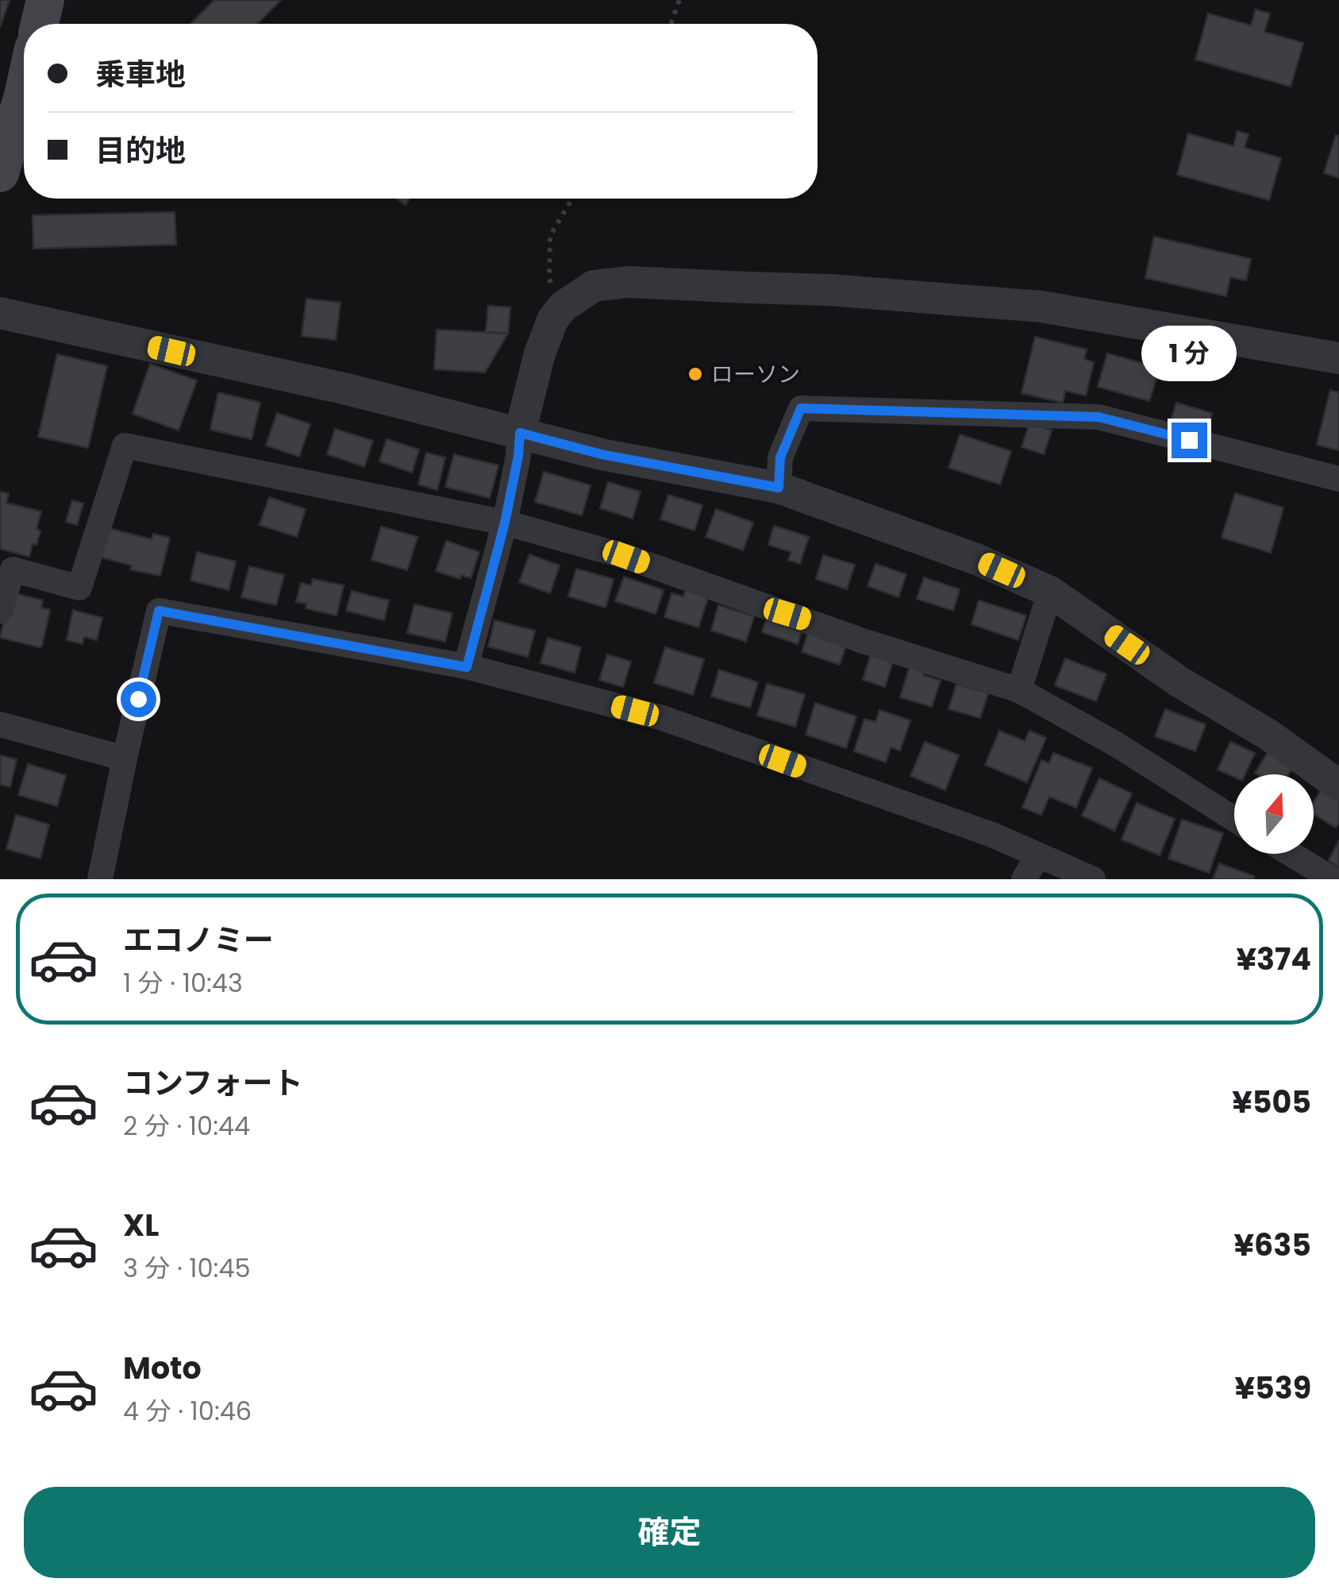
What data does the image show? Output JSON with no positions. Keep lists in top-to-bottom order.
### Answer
{
  "places": ["ローソン"],
  "north": "top",
  "page": {
    "banner": ["乗車地", "目的地"],
    "bubble": "1 分",
    "list": [
      {
        "name": "エコノミー",
        "note": "1 分 · 10:43",
        "value": "¥374"
      },
      {
        "name": "コンフォート",
        "note": "2 分 · 10:44",
        "value": "¥505"
      },
      {
        "name": "XL",
        "note": "3 分 · 10:45",
        "value": "¥635"
      },
      {
        "name": "Moto",
        "note": "4 分 · 10:46",
        "value": "¥539"
      }
    ],
    "buttons": "確定"
  }
}
